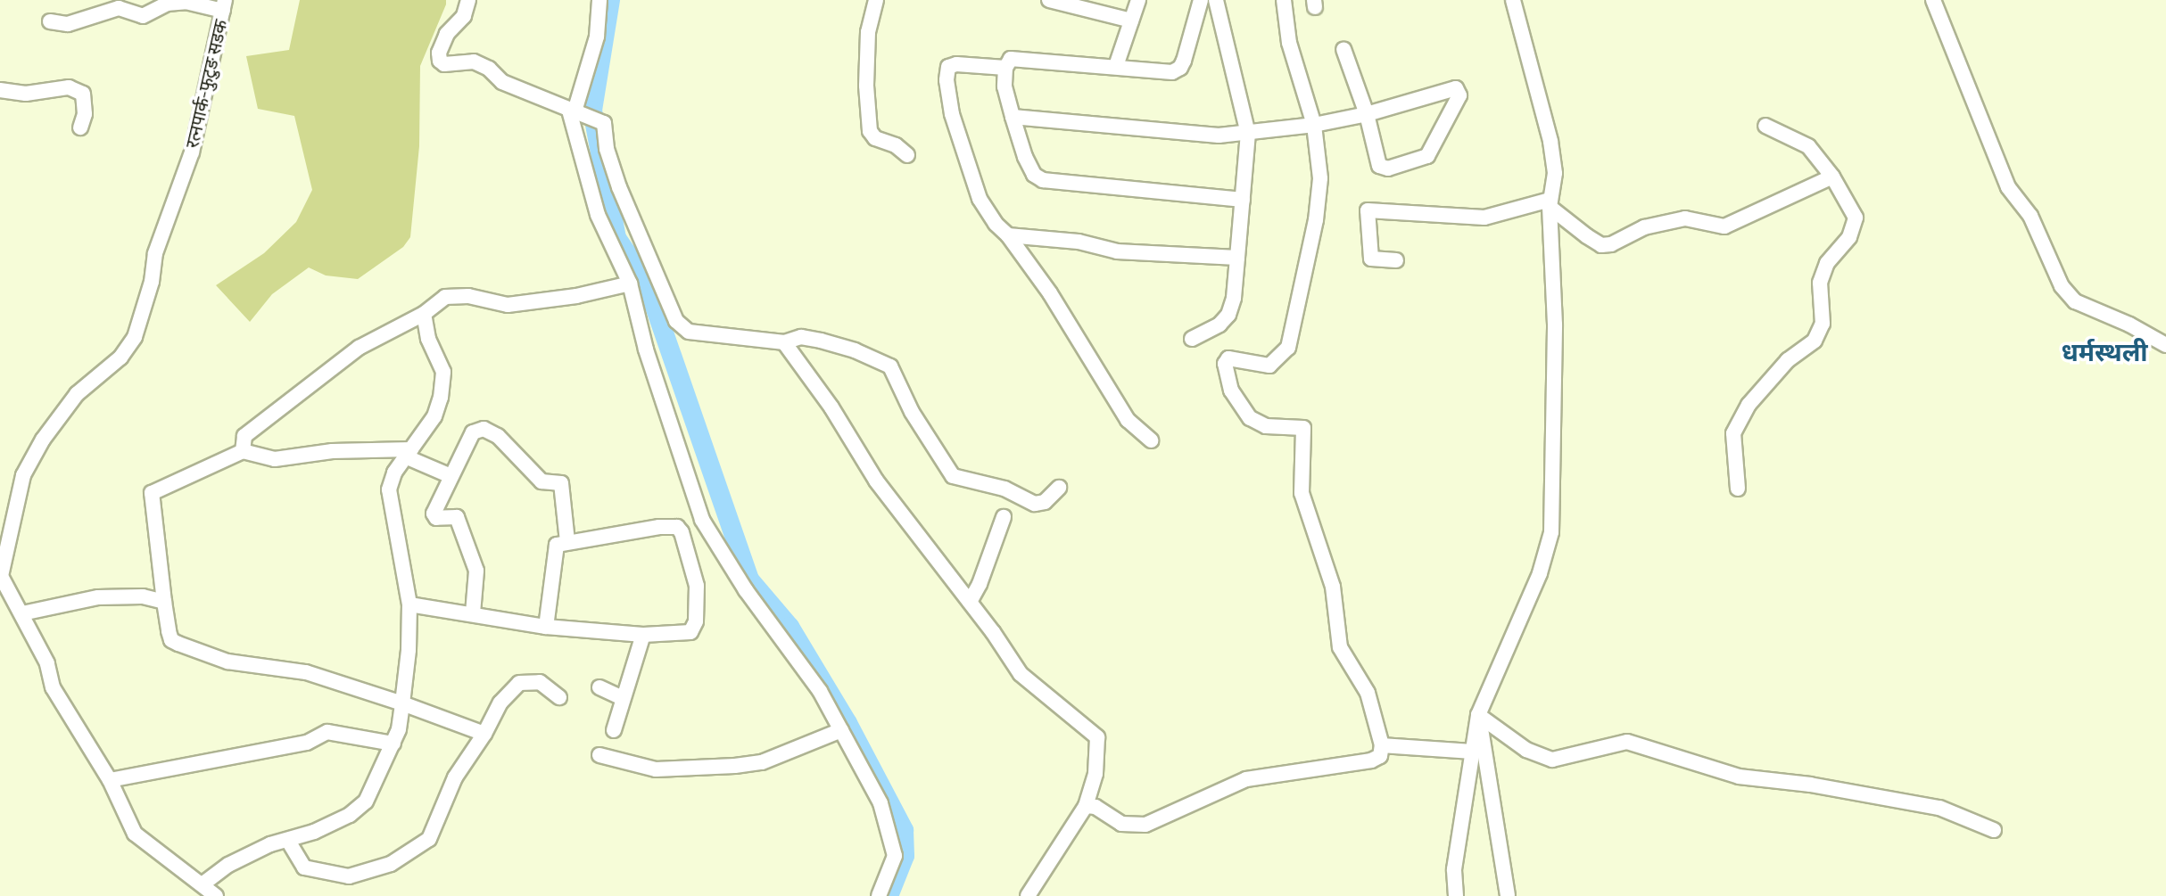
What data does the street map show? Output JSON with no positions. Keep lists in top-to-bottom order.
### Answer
{
  "streets": {
    "street": ["रत्नपार्क-फुटुङ सडक"]
  },
  "districts": ["धर्मस्थली"]
}
